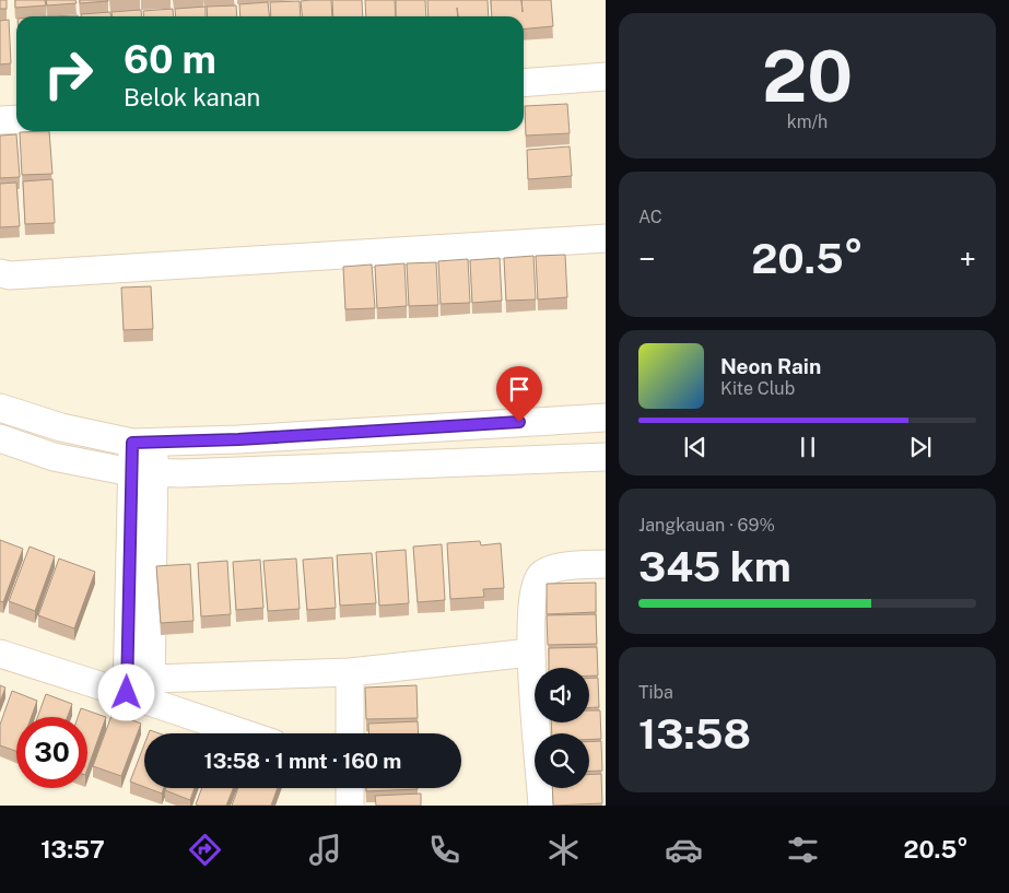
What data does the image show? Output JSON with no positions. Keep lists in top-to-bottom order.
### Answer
{
  "page": {
    "tile": [
      ["20", "km/h"],
      "AC",
      ["Jangkauan · 69%", "345 km"],
      ["Tiba", "13:58"]
    ],
    "turn": ["60 m", "Belok kanan"],
    "heat": ["−", "20.5°", "+"],
    "song": ["Neon Rain", "Kite Club"],
    "limit": "30",
    "trip": "13:58 · 1 mnt · 160 m",
    "tabs": ["13:57", "20.5°"]
  }
}
